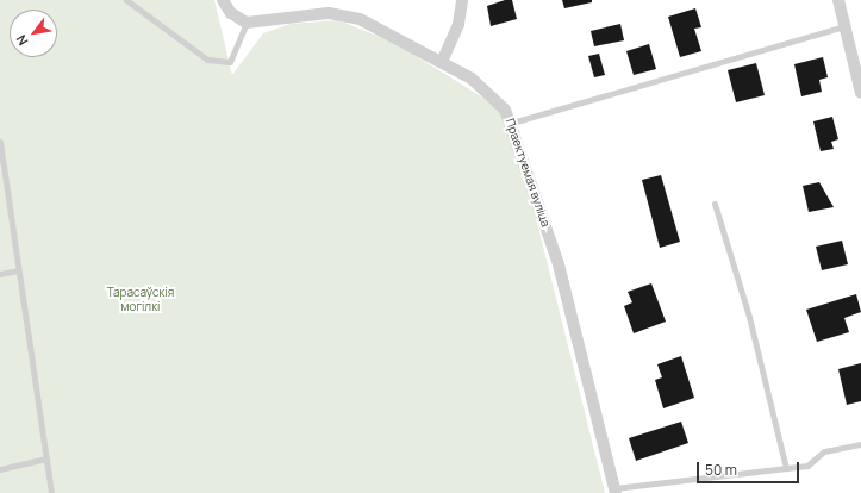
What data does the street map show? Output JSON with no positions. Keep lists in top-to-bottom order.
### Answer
{
  "streets": {
    "street": ["Праектуемая вуліца"]
  },
  "parks": ["Тарасаўскія могілкі"],
  "scale_bar": "50 m",
  "north": "bottom left"
}
